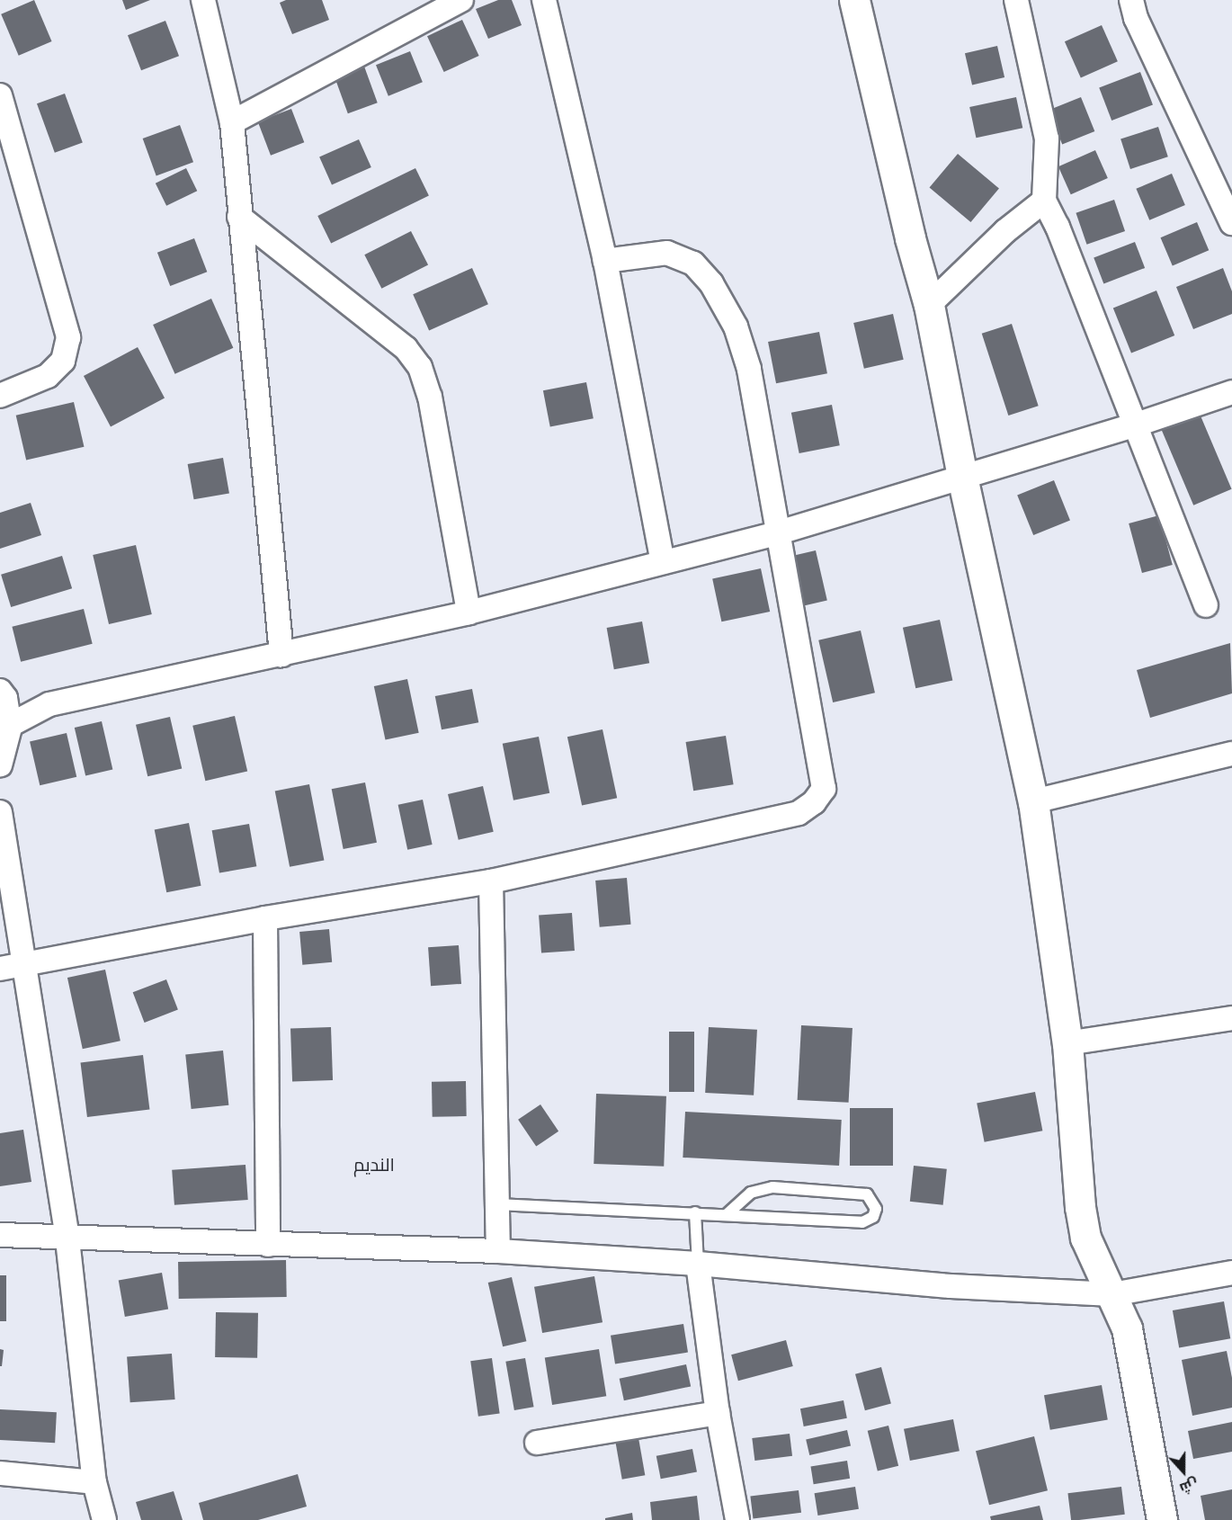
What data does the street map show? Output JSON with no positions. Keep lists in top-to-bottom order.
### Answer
{
  "districts": ["النديم"],
  "north": "bottom"
}
